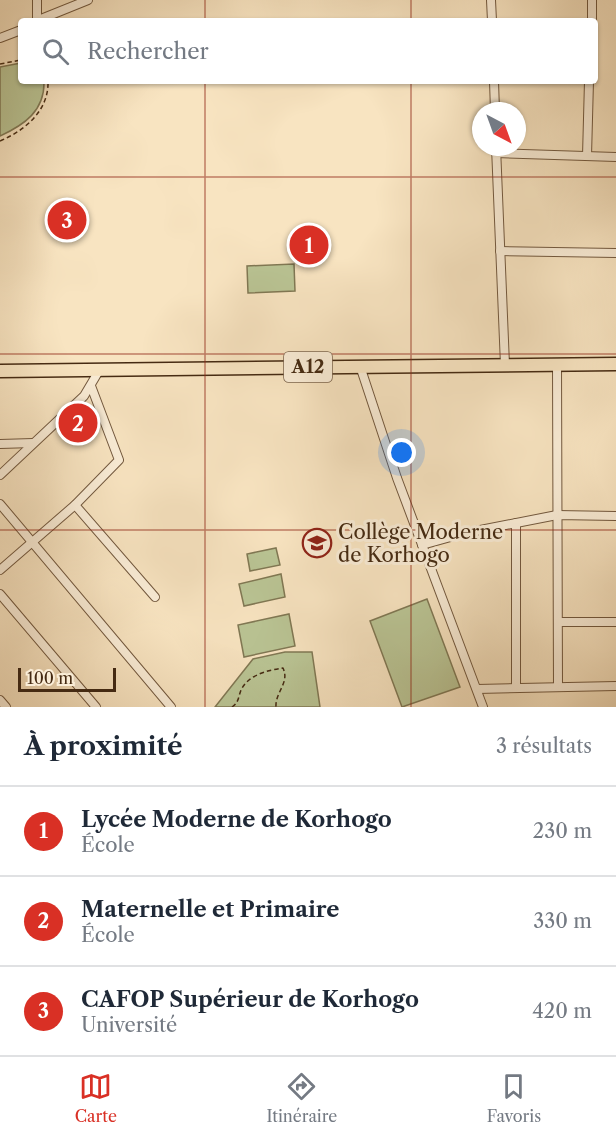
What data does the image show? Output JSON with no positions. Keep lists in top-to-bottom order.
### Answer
{
  "streets": {
    "main road": ["A12"]
  },
  "places": {
    "school or university": ["Collège Moderne de Korhogo"]
  },
  "scale_bar": "100 m",
  "north": "bottom right",
  "page": {
    "search": "Rechercher",
    "pins": ["3", "1", "2"],
    "scale": "100 m",
    "heading": ["À proximité", "3 résultats"],
    "list": [
      {
        "mark": "1",
        "name": "Lycée Moderne de Korhogo",
        "note": "École",
        "value": "230 m"
      },
      {
        "mark": "2",
        "name": "Maternelle et Primaire",
        "note": "École",
        "value": "330 m"
      },
      {
        "mark": "3",
        "name": "CAFOP Supérieur de Korhogo",
        "note": "Université",
        "value": "420 m"
      }
    ],
    "nav": ["Carte", "Itinéraire", "Favoris"]
  }
}
